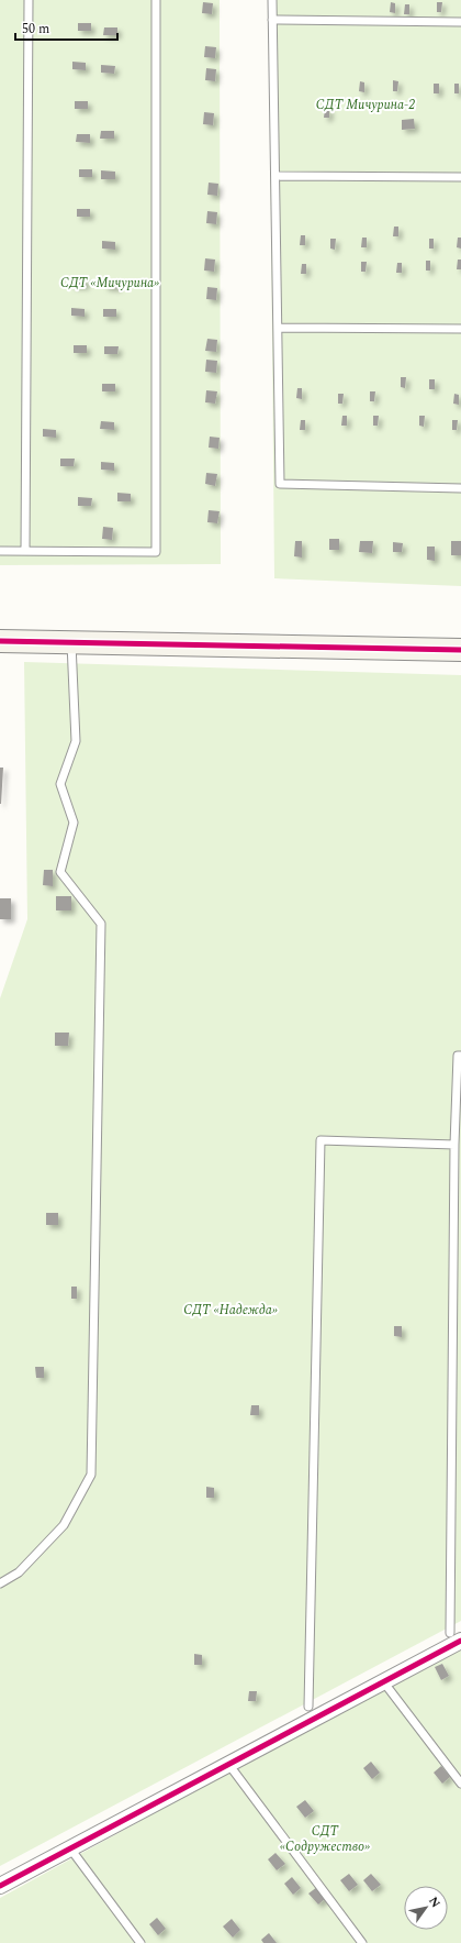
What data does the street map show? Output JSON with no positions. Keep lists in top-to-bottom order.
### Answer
{
  "parks": [
    "СДТ Мичурина-2",
    "СДТ «Мичурина»",
    "СДТ «Надежда»",
    "СДТ «Содружество»"
  ],
  "scale_bar": "50 m",
  "north": "top right"
}
